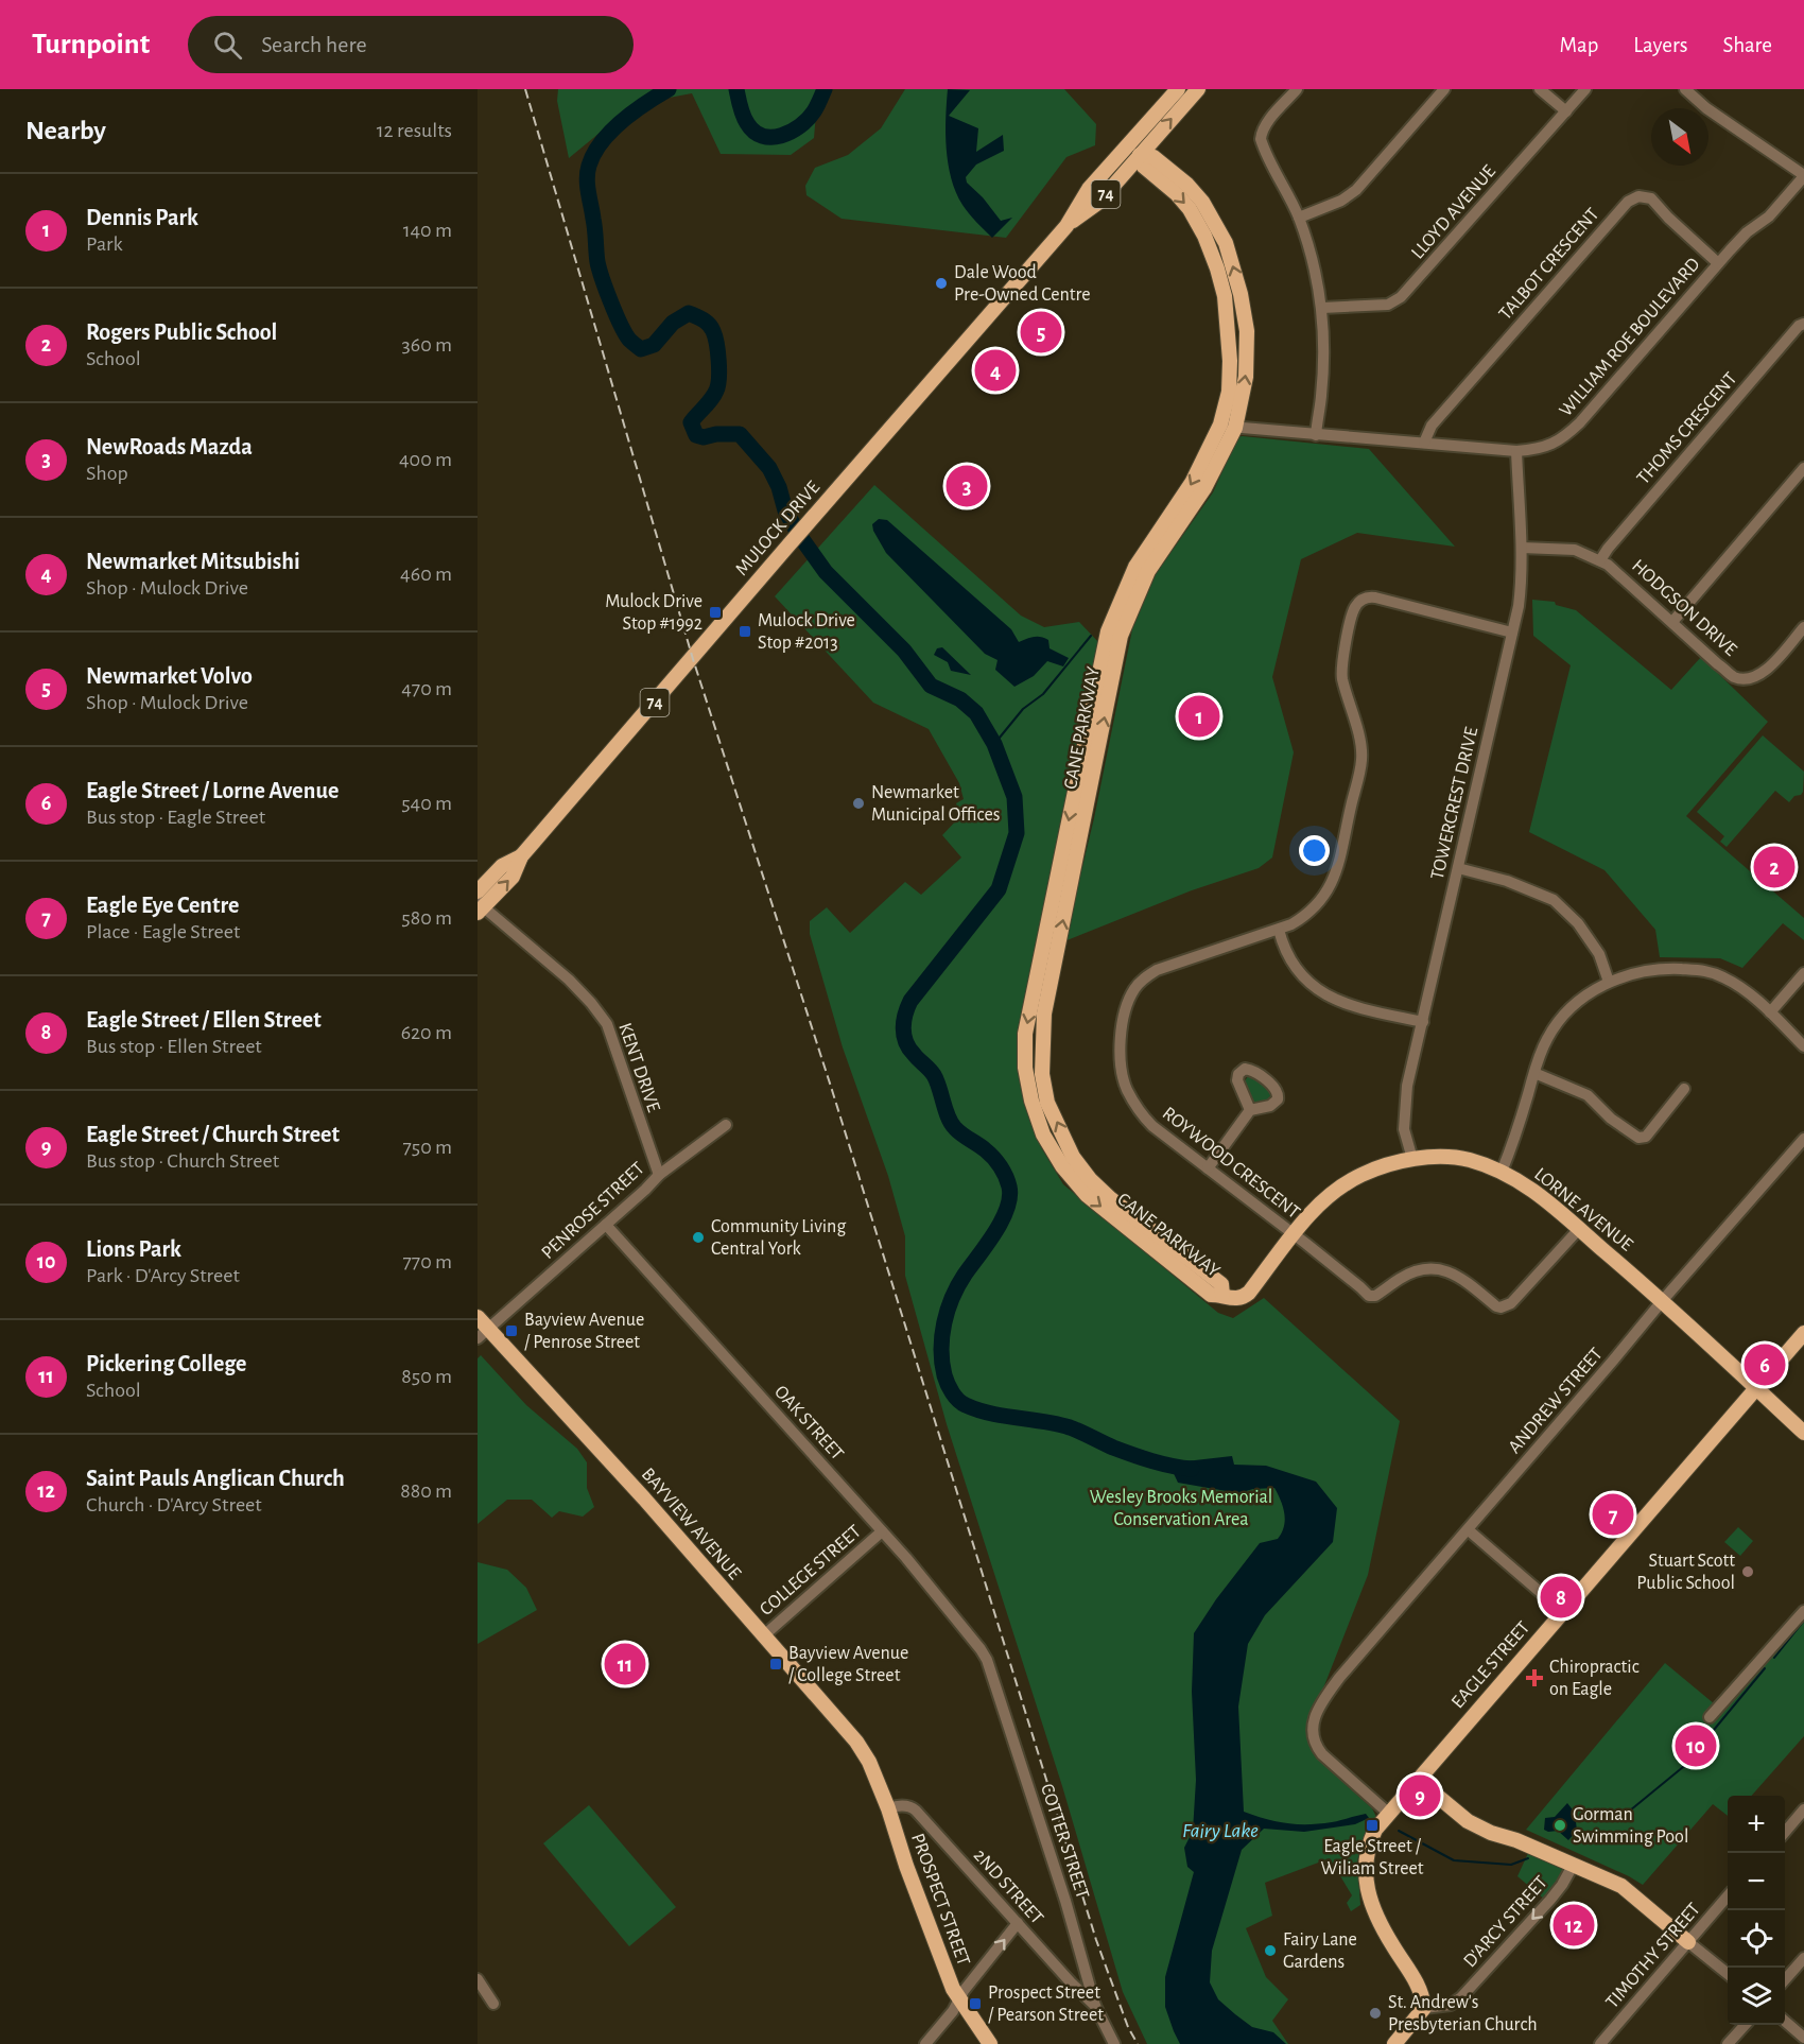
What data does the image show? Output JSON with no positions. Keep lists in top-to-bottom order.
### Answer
{
  "streets": {
    "main road": [
      "74",
      "MULOCK DRIVE",
      "CANE PARKWAY",
      "LORNE AVENUE",
      "BAYVIEW AVENUE",
      "EAGLE STREET",
      "PROSPECT STREET"
    ],
    "street": [
      "LLOYD AVENUE",
      "TALBOT CRESCENT",
      "WILLIAM ROE BOULEVARD",
      "THOMS CRESCENT",
      "HODGSON DRIVE",
      "TOWERCREST DRIVE",
      "KENT DRIVE",
      "ROYWOOD CRESCENT",
      "PENROSE STREET",
      "ANDREW STREET",
      "OAK STREET",
      "COLLEGE STREET",
      "COTTER STREET",
      "2ND STREET",
      "D'ARCY STREET",
      "TIMOTHY STREET"
    ]
  },
  "crossings": [
    ["TALBOT CRESCENT", "WILLIAM ROE BOULEVARD"],
    ["WILLIAM ROE BOULEVARD", "CANE PARKWAY"],
    ["WILLIAM ROE BOULEVARD", "TOWERCREST DRIVE"],
    ["THOMS CRESCENT", "HODGSON DRIVE"],
    ["MULOCK DRIVE", "CANE PARKWAY"],
    ["MULOCK DRIVE", "KENT DRIVE"],
    ["HODGSON DRIVE", "TOWERCREST DRIVE"],
    ["CANE PARKWAY", "LORNE AVENUE"],
    ["TOWERCREST DRIVE", "ROYWOOD CRESCENT"],
    ["TOWERCREST DRIVE", "LORNE AVENUE"],
    ["KENT DRIVE", "PENROSE STREET"],
    ["ROYWOOD CRESCENT", "LORNE AVENUE"],
    ["LORNE AVENUE", "ANDREW STREET"],
    ["LORNE AVENUE", "EAGLE STREET"],
    ["PENROSE STREET", "OAK STREET"],
    ["PENROSE STREET", "BAYVIEW AVENUE"],
    ["ANDREW STREET", "EAGLE STREET"],
    ["OAK STREET", "COLLEGE STREET"],
    ["OAK STREET", "COTTER STREET"],
    ["BAYVIEW AVENUE", "COLLEGE STREET"],
    ["BAYVIEW AVENUE", "PROSPECT STREET"],
    ["EAGLE STREET", "D'ARCY STREET"],
    ["COTTER STREET", "2ND STREET"],
    ["2ND STREET", "PROSPECT STREET"]
  ],
  "one_way": ["D'ARCY STREET"],
  "water": ["Fairy Lake"],
  "parks": ["Wesley Brooks Memorial Conservation Area"],
  "places": {
    "other": [
      "Dale Wood Pre-Owned Centre",
      "Newmarket Municipal Offices",
      "Community Living Central York",
      "Stuart Scott Public School",
      "Gorman Swimming Pool",
      "Fairy Lane Gardens",
      "St. Andrew's Presbyterian Church"
    ],
    "transit": [
      "Mulock Drive Stop #1992",
      "Mulock Drive Stop #2013",
      "Bayview Avenue / Penrose Street",
      "Bayview Avenue / College Street",
      "Eagle Street / Wiliam Street",
      "Prospect Street / Pearson Street"
    ],
    "health": ["Chiropractic on Eagle"]
  },
  "north": "bottom right",
  "page": {
    "header": "Turnpoint",
    "search": "Search here",
    "nav": ["Map", "Layers", "Share"],
    "heading": ["Nearby", "12 results"],
    "list": [
      {
        "mark": "1",
        "name": "Dennis Park",
        "note": "Park",
        "value": "140 m"
      },
      {
        "mark": "2",
        "name": "Rogers Public School",
        "note": "School",
        "value": "360 m"
      },
      {
        "mark": "3",
        "name": "NewRoads Mazda",
        "note": "Shop",
        "value": "400 m"
      },
      {
        "mark": "4",
        "name": "Newmarket Mitsubishi",
        "note": "Shop · Mulock Drive",
        "value": "460 m"
      },
      {
        "mark": "5",
        "name": "Newmarket Volvo",
        "note": "Shop · Mulock Drive",
        "value": "470 m"
      },
      {
        "mark": "6",
        "name": "Eagle Street / Lorne Avenue",
        "note": "Bus stop · Eagle Street",
        "value": "540 m"
      },
      {
        "mark": "7",
        "name": "Eagle Eye Centre",
        "note": "Place · Eagle Street",
        "value": "580 m"
      },
      {
        "mark": "8",
        "name": "Eagle Street / Ellen Street",
        "note": "Bus stop · Ellen Street",
        "value": "620 m"
      },
      {
        "mark": "9",
        "name": "Eagle Street / Church Street",
        "note": "Bus stop · Church Street",
        "value": "750 m"
      },
      {
        "mark": "10",
        "name": "Lions Park",
        "note": "Park · D'Arcy Street",
        "value": "770 m"
      },
      {
        "mark": "11",
        "name": "Pickering College",
        "note": "School",
        "value": "850 m"
      },
      {
        "mark": "12",
        "name": "Saint Pauls Anglican Church",
        "note": "Church · D'Arcy Street",
        "value": "880 m"
      }
    ],
    "pins": [
      "5",
      "4",
      "3",
      "1",
      "2",
      "6",
      "7",
      "8",
      "11",
      "10",
      "9",
      "12"
    ],
    "map_buttons": ["+", "−"]
  }
}
